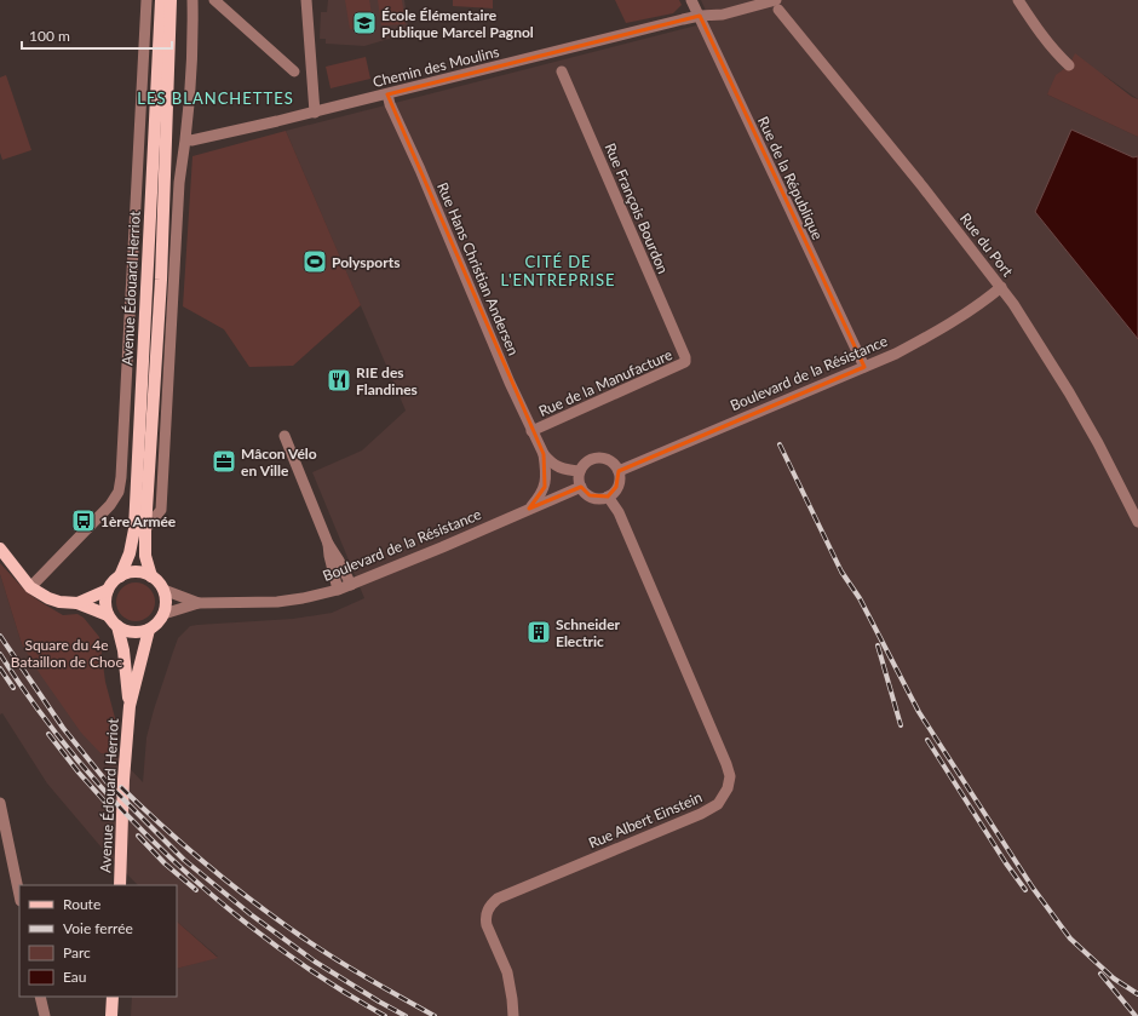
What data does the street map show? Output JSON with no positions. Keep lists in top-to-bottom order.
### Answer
{
  "streets": {
    "main road": ["Avenue Édouard Herriot"],
    "street": [
      "Chemin des Moulins",
      "Rue de la République",
      "Rue François Bourdon",
      "Rue du Port",
      "Rue Hans Christian Andersen",
      "Boulevard de la Résistance",
      "Rue de la Manufacture",
      "Rue Albert Einstein"
    ]
  },
  "crossings": [
    ["Chemin des Moulins", "Rue de la République"],
    ["Chemin des Moulins", "Rue du Port"],
    ["Chemin des Moulins", "Rue Hans Christian Andersen"],
    ["Rue de la République", "Boulevard de la Résistance"],
    ["Rue François Bourdon", "Rue de la Manufacture"],
    ["Rue du Port", "Boulevard de la Résistance"],
    ["Rue Hans Christian Andersen", "Boulevard de la Résistance"],
    ["Rue Hans Christian Andersen", "Rue de la Manufacture"],
    ["Rue Hans Christian Andersen", "Rue Albert Einstein"],
    ["Avenue Édouard Herriot", "Boulevard de la Résistance"],
    ["Boulevard de la Résistance", "Rue Albert Einstein"]
  ],
  "districts": ["LES BLANCHETTES", "CITÉ DE L'ENTREPRISE"],
  "parks": ["Square du 4e Bataillon de Choc"],
  "places": {
    "school or university": ["École Élémentaire Publique Marcel Pagnol"],
    "sports": ["Polysports"],
    "restaurant": ["RIE des Flandines"],
    "office": ["Mâcon Vélo en Ville"],
    "bus stop": ["1ère Armée"],
    "building": ["Schneider Electric"]
  },
  "legend": [
    "Route",
    "Voie ferrée",
    "Parc",
    "Eau"
  ],
  "scale_bar": "100 m"
}
